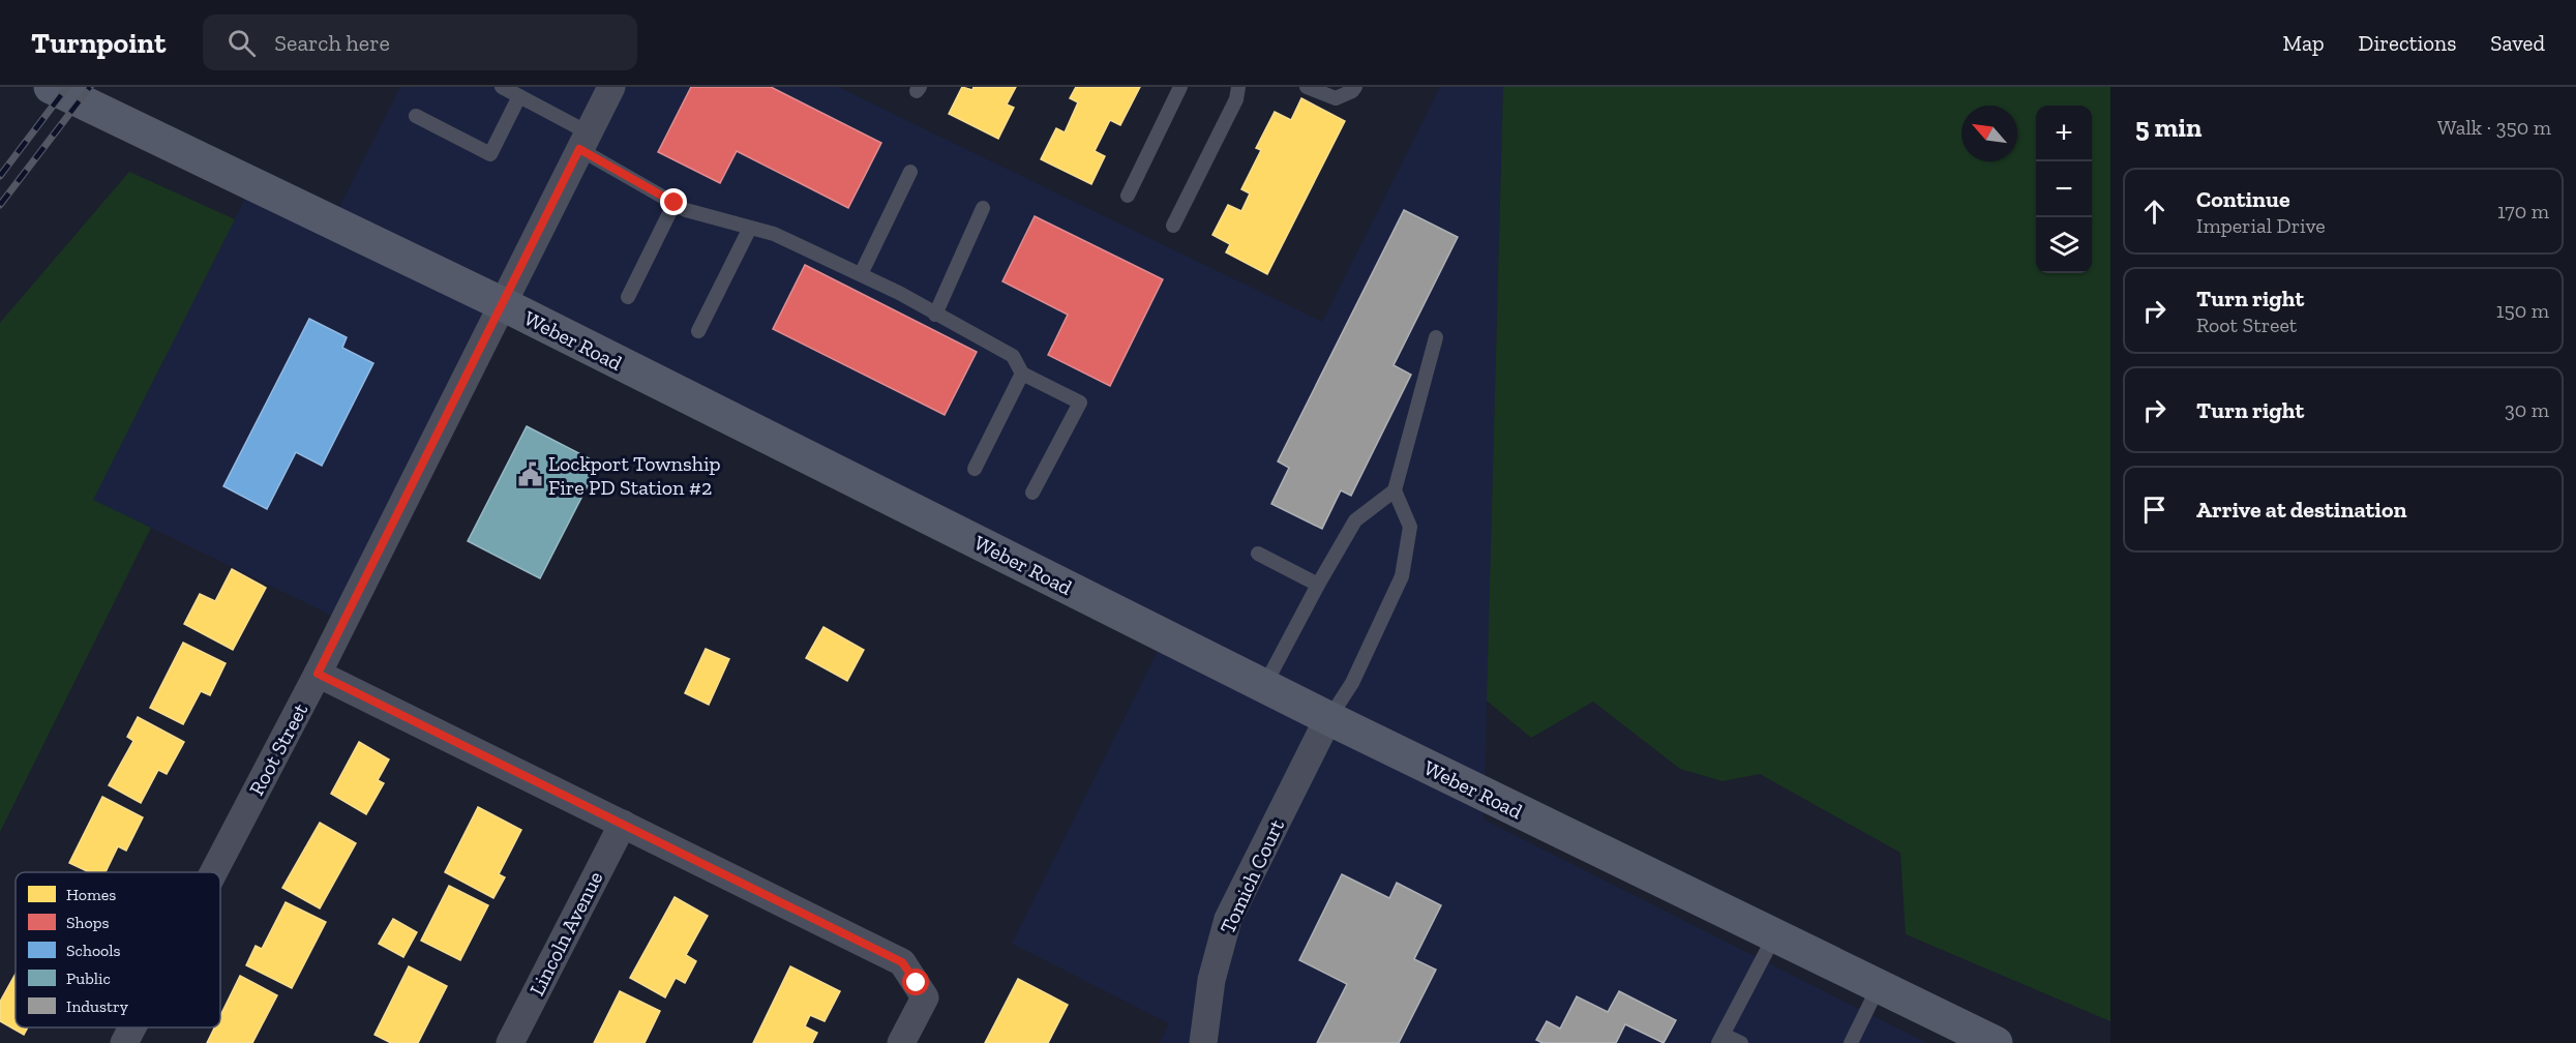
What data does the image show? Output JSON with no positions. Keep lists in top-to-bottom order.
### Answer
{
  "streets": {
    "main road": ["Weber Road"],
    "street": ["Root Street", "Tomich Court", "Lincoln Avenue"]
  },
  "crossings": [
    ["Weber Road", "Root Street"],
    ["Weber Road", "Tomich Court"]
  ],
  "places": {
    "public building": ["Lockport Township Fire PD Station #2"]
  },
  "legend": [
    "Homes",
    "Shops",
    "Schools",
    "Public",
    "Industry"
  ],
  "north": "top left",
  "page": {
    "header": "Turnpoint",
    "search": "Search here",
    "nav": ["Map", "Directions", "Saved"],
    "heading": ["5 min", "Walk · 350 m"],
    "map_buttons": ["+", "−"],
    "list": [
      ["Continue", "Imperial Drive", "170 m"],
      ["Turn right", "Root Street", "150 m"],
      ["Turn right", "30 m"],
      "Arrive at destination"
    ]
  }
}
